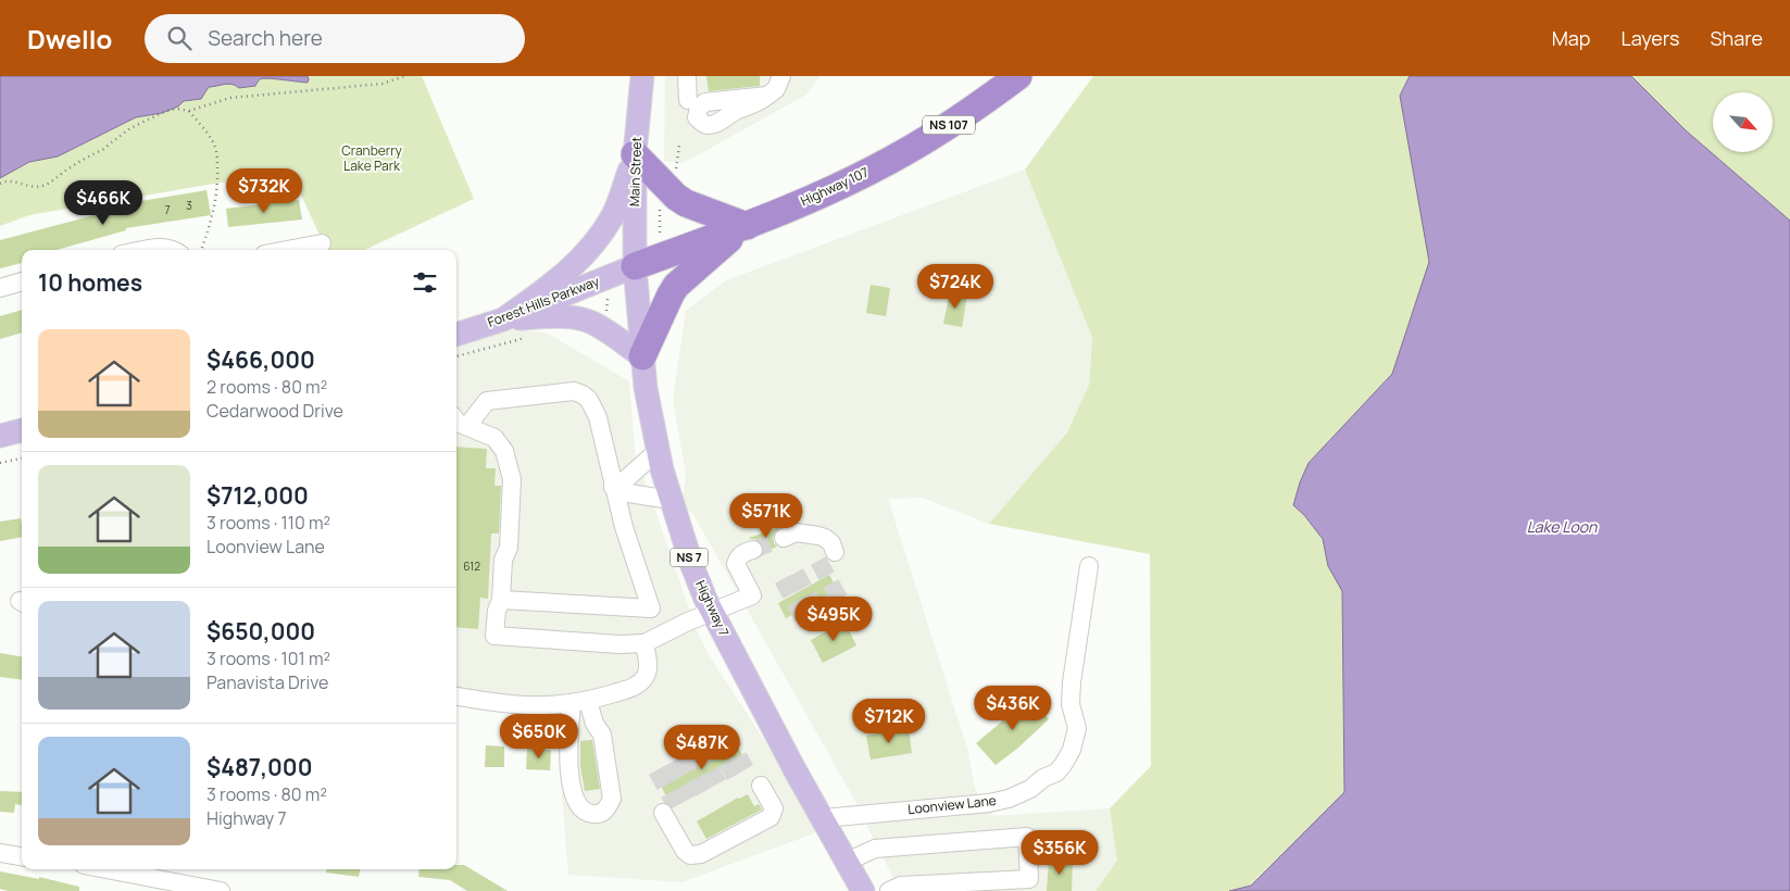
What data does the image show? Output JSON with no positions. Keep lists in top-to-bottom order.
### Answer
{
  "streets": {
    "highway": ["NS 107", "Highway 107"],
    "main road": [
      "Main Street",
      "Forest Hills Parkway",
      "NS 7",
      "Highway 7"
    ],
    "street": ["Loonview Lane"]
  },
  "crossings": [
    ["Main Street", "Highway 107"],
    ["Main Street", "Forest Hills Parkway"],
    ["Main Street", "Highway 7"],
    ["Highway 107", "Forest Hills Parkway"],
    ["Highway 107", "Highway 7"],
    ["Forest Hills Parkway", "Highway 7"],
    ["Highway 7", "Loonview Lane"]
  ],
  "water": ["Lake Loon"],
  "parks": ["Cranberry Lake Park"],
  "house_numbers": ["3", "7", "612"],
  "north": "bottom right",
  "page": {
    "header": "Dwello",
    "search": "Search here",
    "nav": ["Map", "Layers", "Share"],
    "price": [
      "$732K",
      "$466K",
      "$724K",
      "$571K",
      "$495K",
      "$436K",
      "$712K",
      "$650K",
      "$487K",
      "$356K"
    ],
    "heading": "10 homes",
    "list": [
      {
        "name": "$466,000",
        "note": "2 rooms · 80 m² · Cedarwood Drive"
      },
      {
        "name": "$712,000",
        "note": "3 rooms · 110 m² · Loonview Lane"
      },
      {
        "name": "$650,000",
        "note": "3 rooms · 101 m² · Panavista Drive"
      },
      {
        "name": "$487,000",
        "note": "3 rooms · 80 m² · Highway 7"
      }
    ]
  }
}
